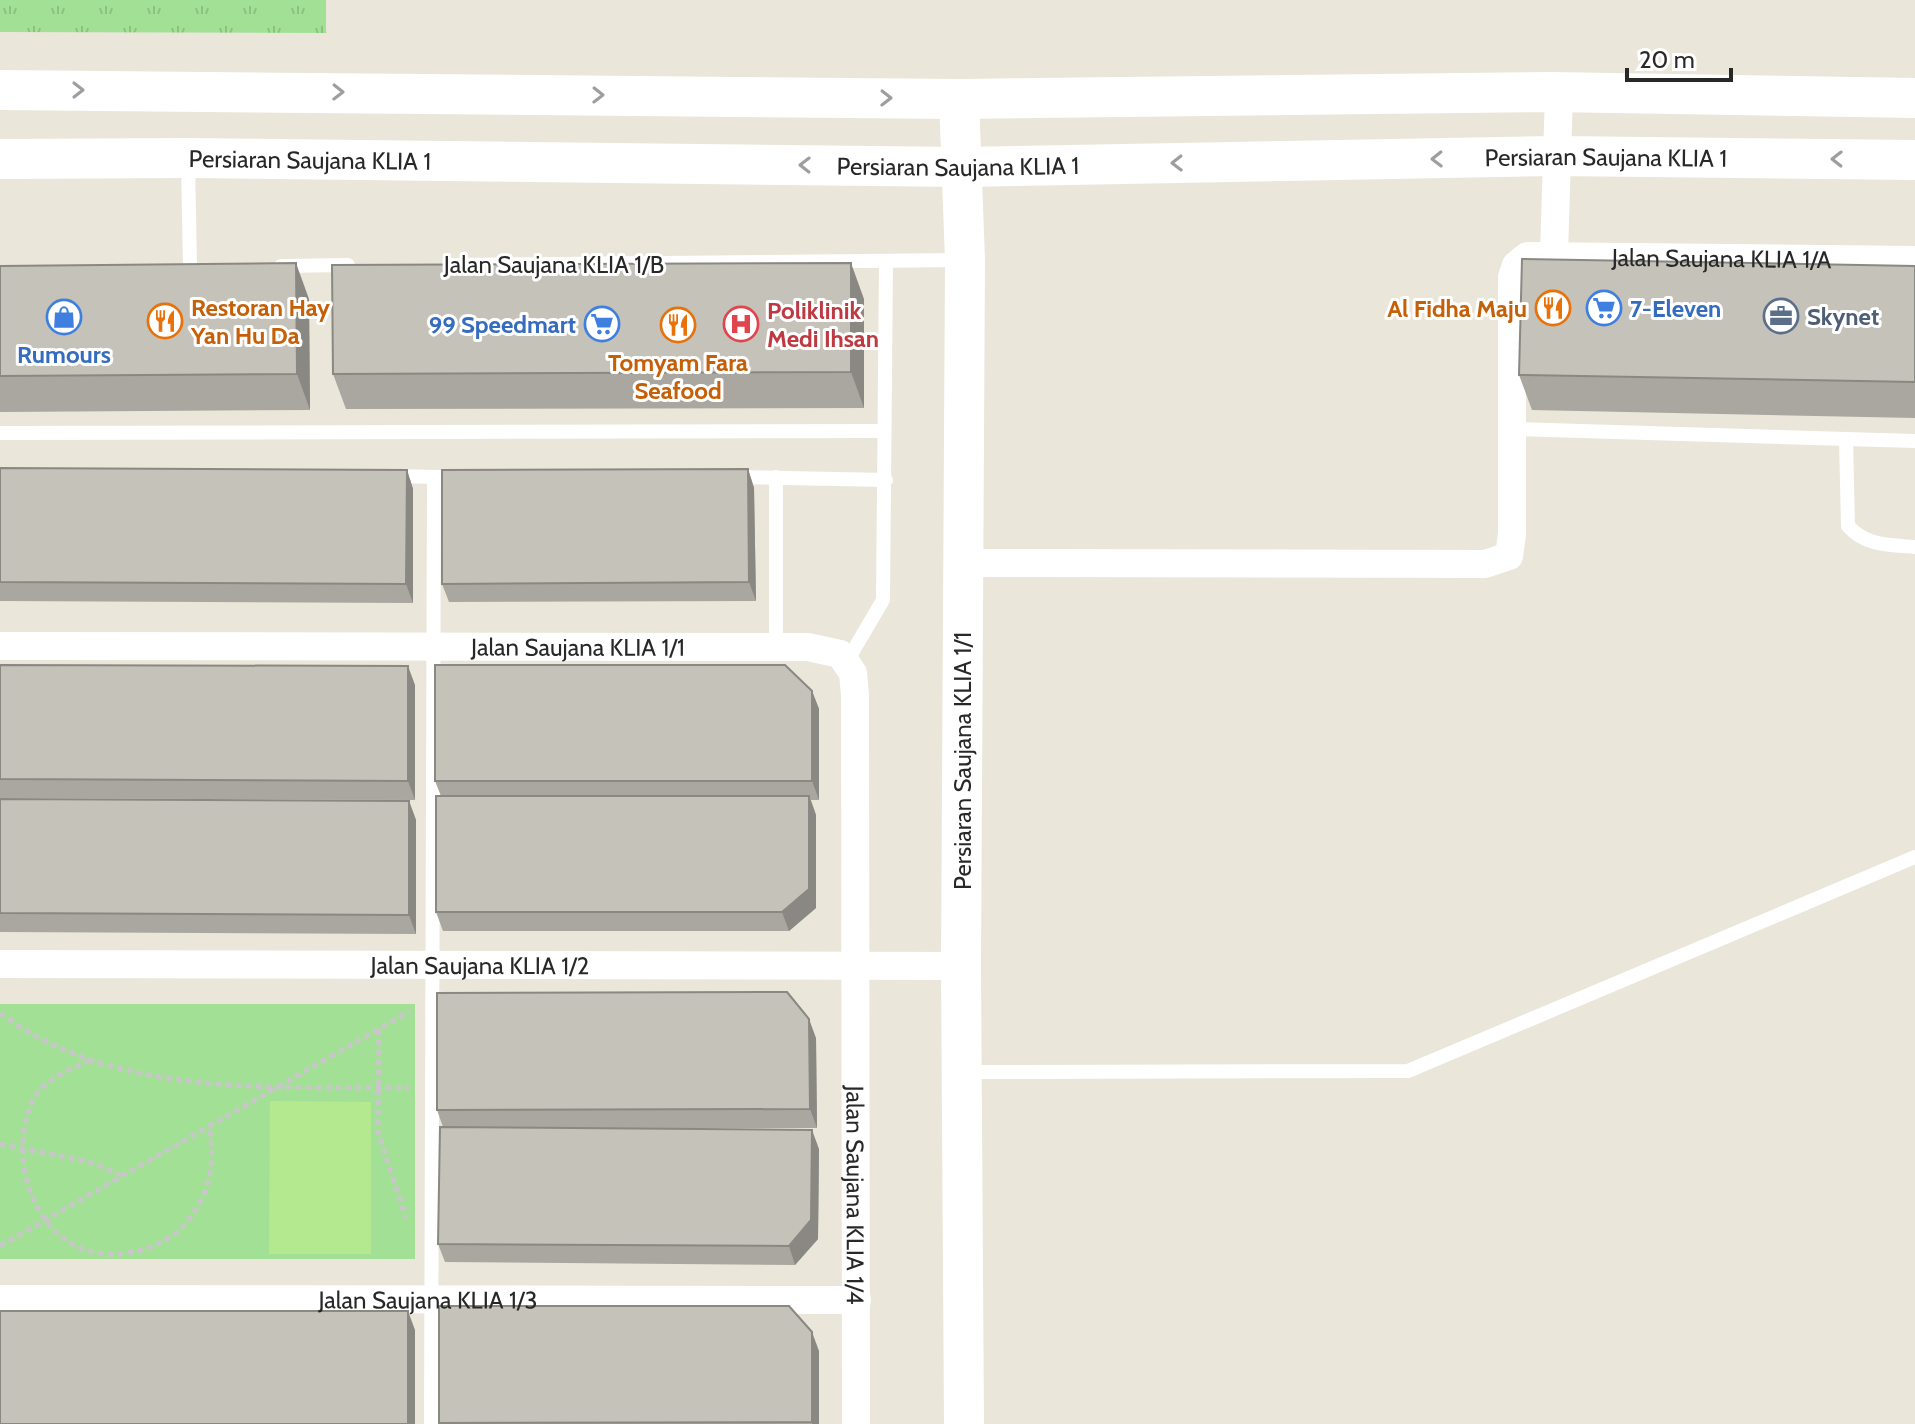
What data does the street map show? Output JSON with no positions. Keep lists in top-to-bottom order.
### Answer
{
  "streets": {
    "street": [
      "Persiaran Saujana KLIA 1",
      "Jalan Saujana KLIA 1/A",
      "Jalan Saujana KLIA 1/1",
      "Persiaran Saujana KLIA 1/1",
      "Jalan Saujana KLIA 1/2",
      "Jalan Saujana KLIA 1/4",
      "Jalan Saujana KLIA 1/3"
    ],
    "lane": ["Jalan Saujana KLIA 1/B"]
  },
  "crossings": [
    ["Persiaran Saujana KLIA 1", "Persiaran Saujana KLIA 1/1"],
    ["Jalan Saujana KLIA 1/B", "Persiaran Saujana KLIA 1/1"],
    ["Persiaran Saujana KLIA 1/1", "Jalan Saujana KLIA 1/2"],
    ["Jalan Saujana KLIA 1/2", "Jalan Saujana KLIA 1/4"],
    ["Jalan Saujana KLIA 1/4", "Jalan Saujana KLIA 1/3"]
  ],
  "places": {
    "restaurant": ["Al Fidha Maju", "Restoran Hay Yan Hu Da", "Tomyam Fara Seafood"],
    "supermarket": ["7-Eleven", "99 Speedmart"],
    "office": ["Skynet"],
    "shop": ["Rumours"],
    "hospital": ["Poliklinik Medi Ihsan"]
  },
  "scale_bar": "20 m"
}
